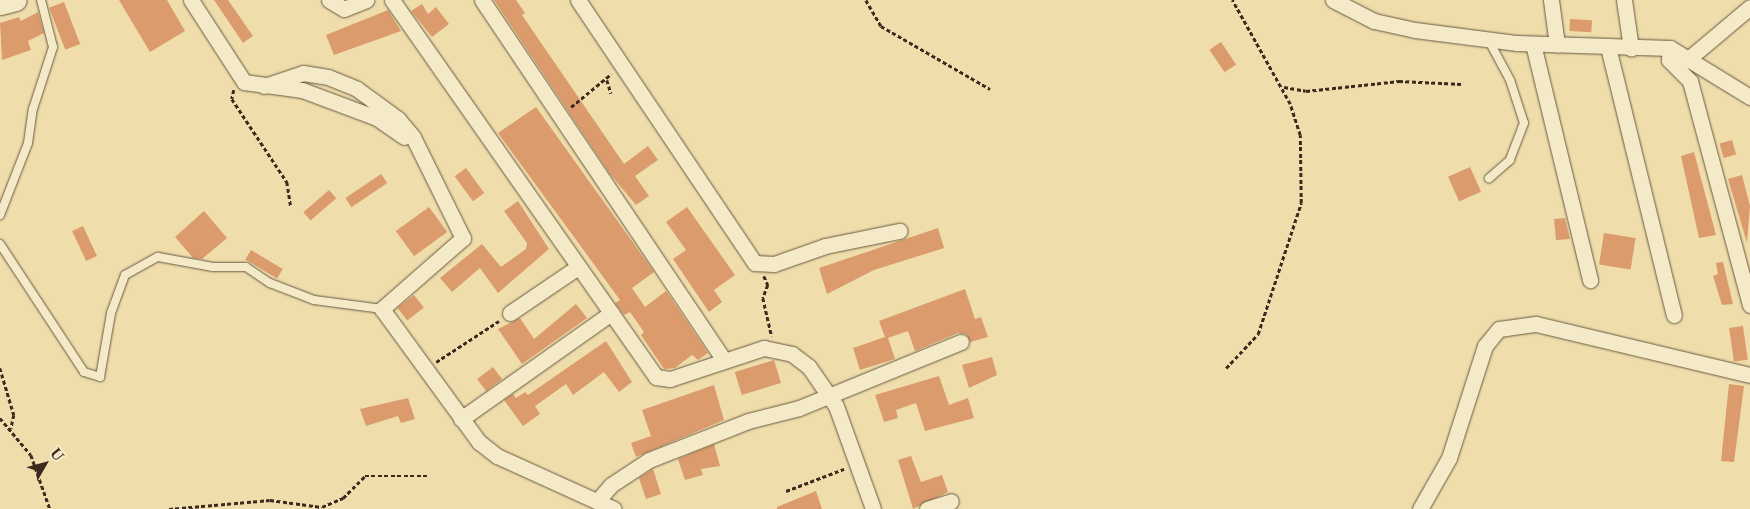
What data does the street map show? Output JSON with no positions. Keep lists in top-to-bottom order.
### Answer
{
  "north": "top right"
}
